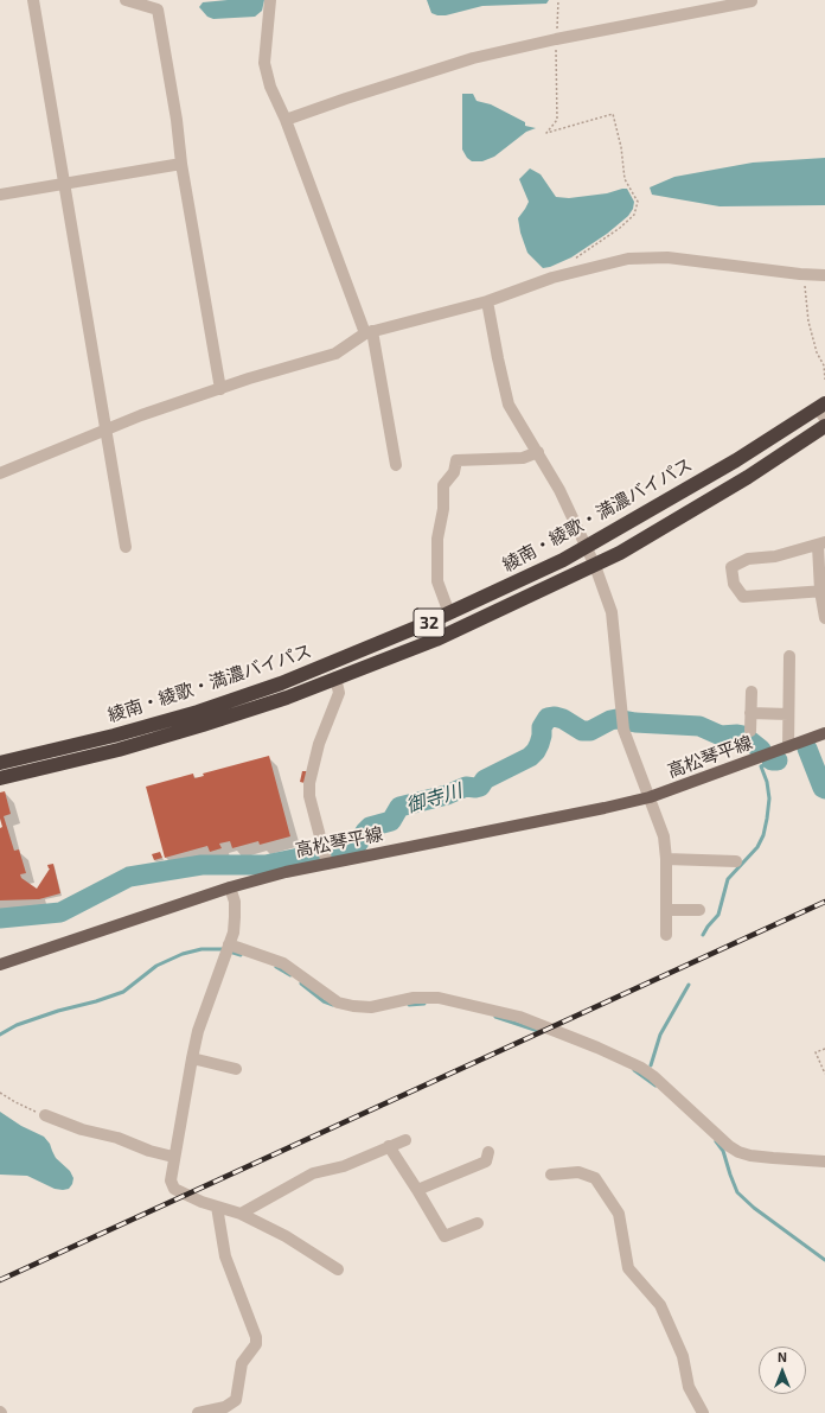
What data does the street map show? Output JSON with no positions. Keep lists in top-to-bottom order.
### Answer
{
  "streets": {
    "highway": ["綾南・綾歌・満濃バイパス", "32"],
    "main road": ["高松琴平線"]
  },
  "water": ["御寺川"],
  "north": "top"
}
